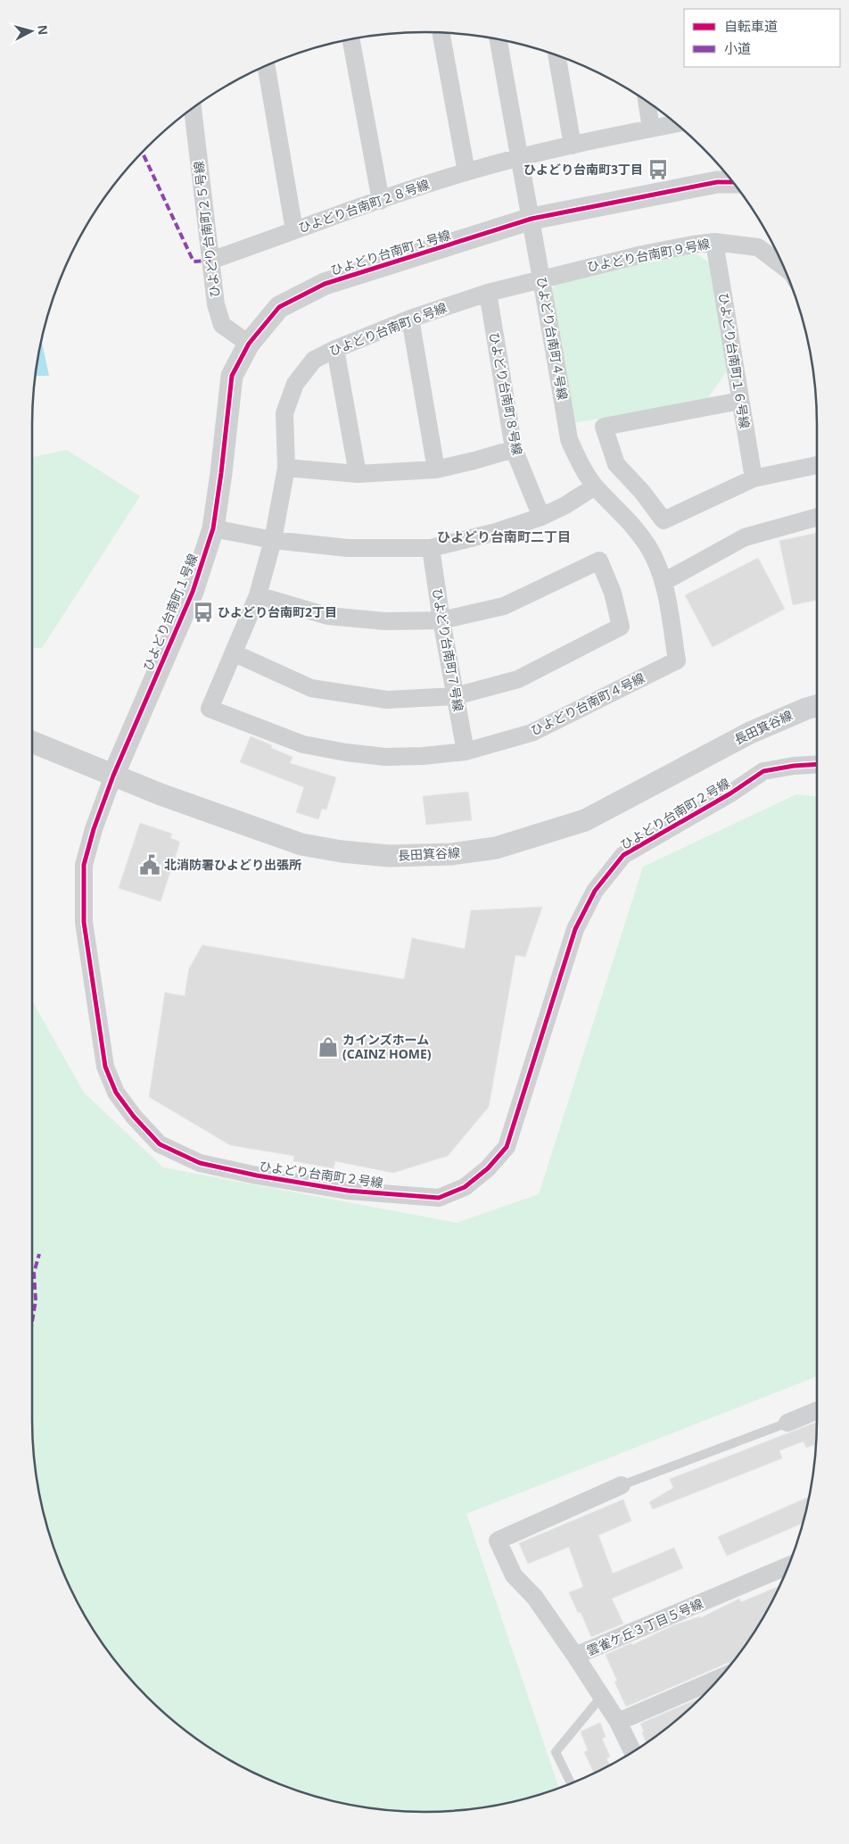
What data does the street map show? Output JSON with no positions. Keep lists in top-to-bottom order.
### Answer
{
  "streets": {
    "street": [
      "ひよどり台南町２８号線",
      "ひよどり台南町２５号線",
      "ひよどり台南町１号線",
      "ひよどり台南町９号線",
      "ひよどり台南町６号線",
      "ひよどり台南町４号線",
      "ひよどり台南町１６号線",
      "ひよどり台南町８号線",
      "ひよどり台南町７号線",
      "長田箕谷線",
      "ひよどり台南町２号線",
      "雲雀ケ丘３丁目５号線"
    ]
  },
  "crossings": [
    ["ひよどり台南町２８号線", "ひよどり台南町２５号線"],
    ["ひよどり台南町２８号線", "ひよどり台南町４号線"],
    ["ひよどり台南町２５号線", "ひよどり台南町１号線"],
    ["ひよどり台南町１号線", "ひよどり台南町４号線"],
    ["ひよどり台南町１号線", "長田箕谷線"],
    ["ひよどり台南町１号線", "ひよどり台南町２号線"],
    ["ひよどり台南町９号線", "ひよどり台南町６号線"],
    ["ひよどり台南町９号線", "ひよどり台南町４号線"],
    ["ひよどり台南町９号線", "ひよどり台南町１６号線"],
    ["ひよどり台南町６号線", "ひよどり台南町４号線"],
    ["ひよどり台南町６号線", "ひよどり台南町８号線"],
    ["ひよどり台南町４号線", "ひよどり台南町７号線"],
    ["長田箕谷線", "ひよどり台南町２号線"]
  ],
  "districts": ["ひよどり台南町二丁目"],
  "places": {
    "bus stop": ["ひよどり台南町3丁目", "ひよどり台南町2丁目"],
    "public building": ["北消防署ひよどり出張所"],
    "shop": ["カインズホーム (CAINZ HOME)"]
  },
  "legend": ["自転車道", "小道"],
  "north": "right"
}
